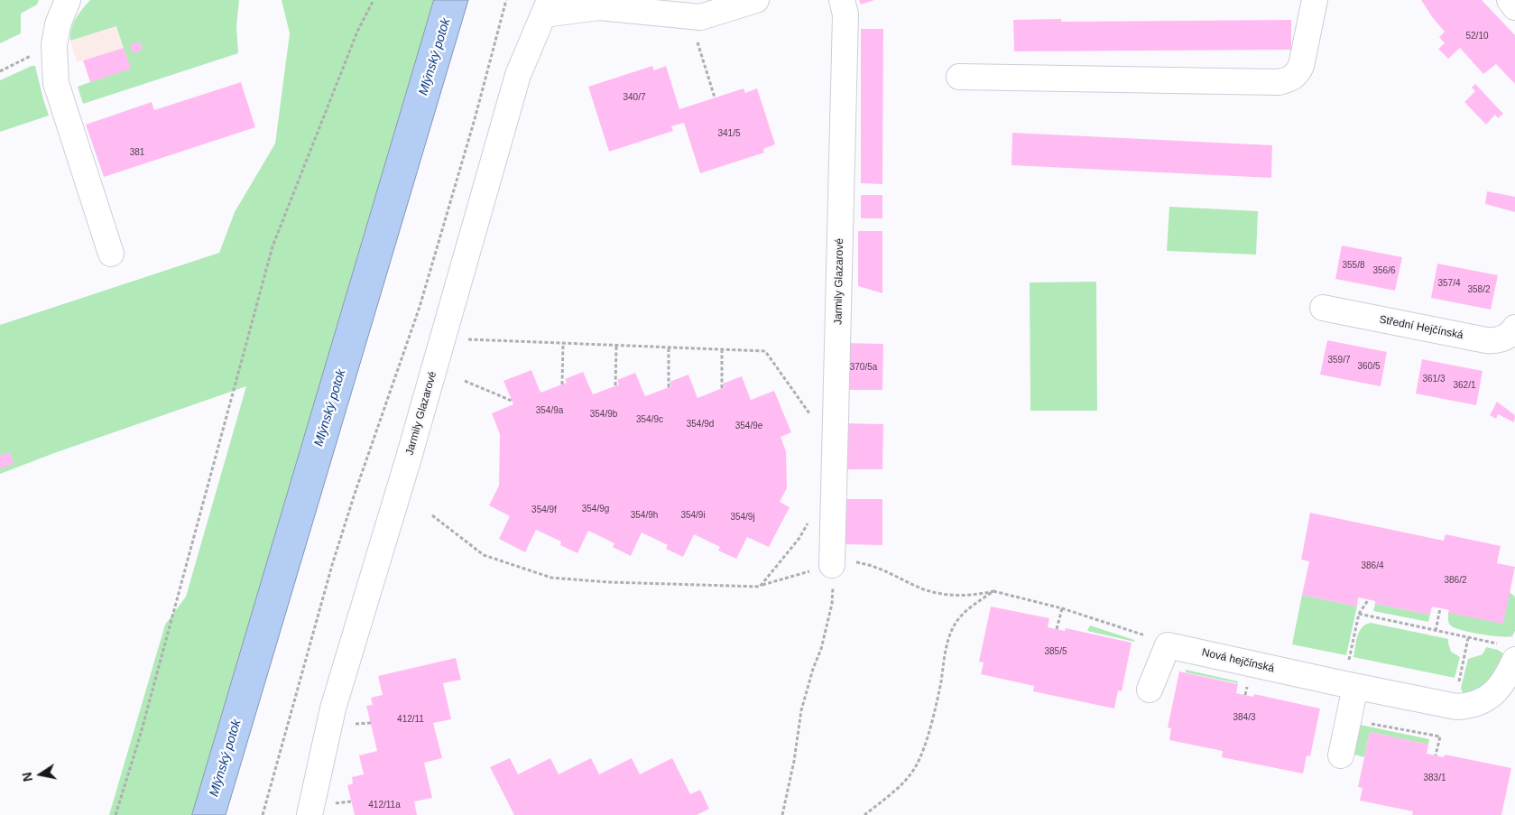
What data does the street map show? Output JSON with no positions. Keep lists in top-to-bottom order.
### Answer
{
  "streets": {
    "street": ["Jarmily Glazarové", "Střední Hejčínská", "Nová hejčínská"]
  },
  "water": ["Mlýnský potok"],
  "house_numbers": [
    "52/10",
    "340/7",
    "341/5",
    "381",
    "355/8",
    "356/6",
    "357/4",
    "358/2",
    "359/7",
    "360/5",
    "370/5a",
    "361/3",
    "362/1",
    "354/9a",
    "354/9b",
    "354/9c",
    "354/9d",
    "354/9e",
    "354/9g",
    "354/9f",
    "354/9h",
    "354/9i",
    "354/9j",
    "386/4",
    "386/2",
    "385/5",
    "384/3",
    "412/11",
    "383/1",
    "412/11a"
  ],
  "north": "left"
}
